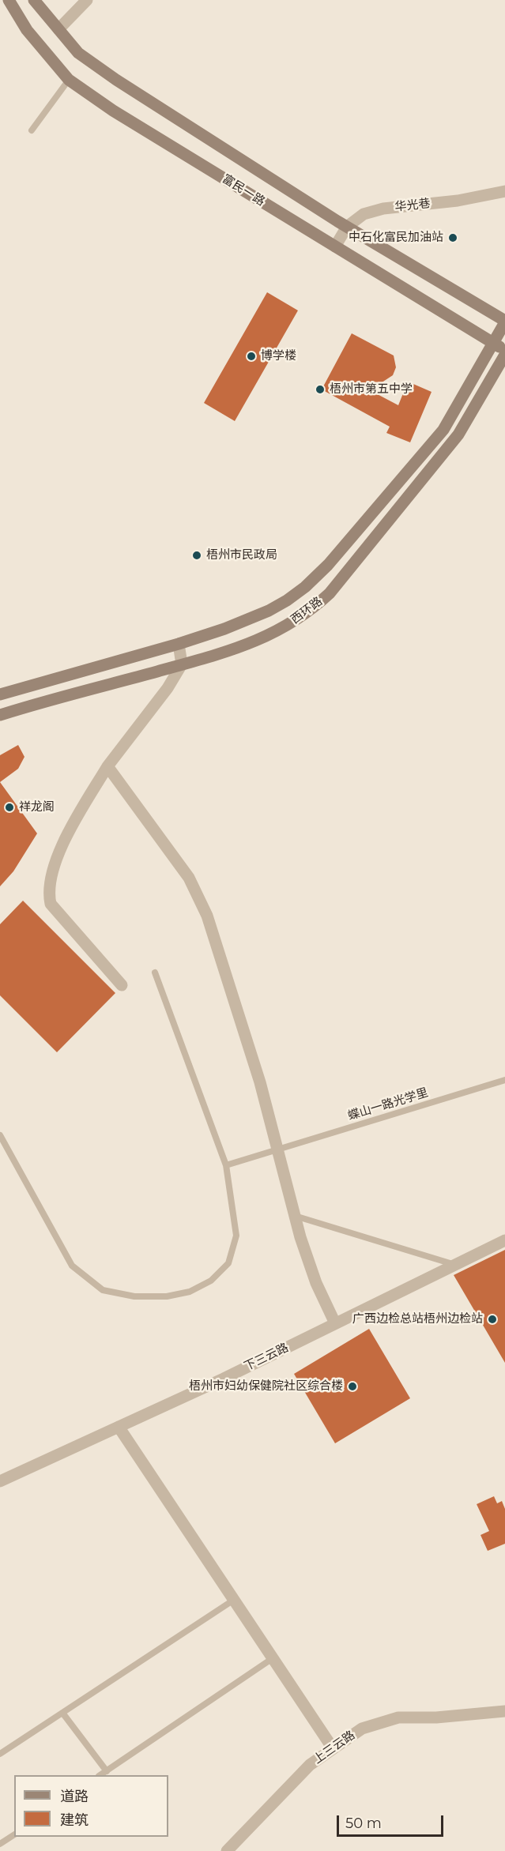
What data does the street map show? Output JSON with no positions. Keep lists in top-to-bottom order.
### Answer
{
  "streets": {
    "main road": ["富民一路", "西环路"],
    "street": ["华光巷", "下三云路", "上三云路"],
    "lane": ["蝶山一路光学里"]
  },
  "crossings": [
    ["富民一路", "华光巷"],
    ["富民一路", "西环路"]
  ],
  "places": [
    "中石化富民加油站",
    "博学楼",
    "梧州市第五中学",
    "梧州市民政局",
    "祥龙阁",
    "广西边检总站梧州边检站",
    "梧州市妇幼保健院社区综合楼"
  ],
  "legend": ["道路", "建筑"],
  "scale_bar": "50 m"
}
